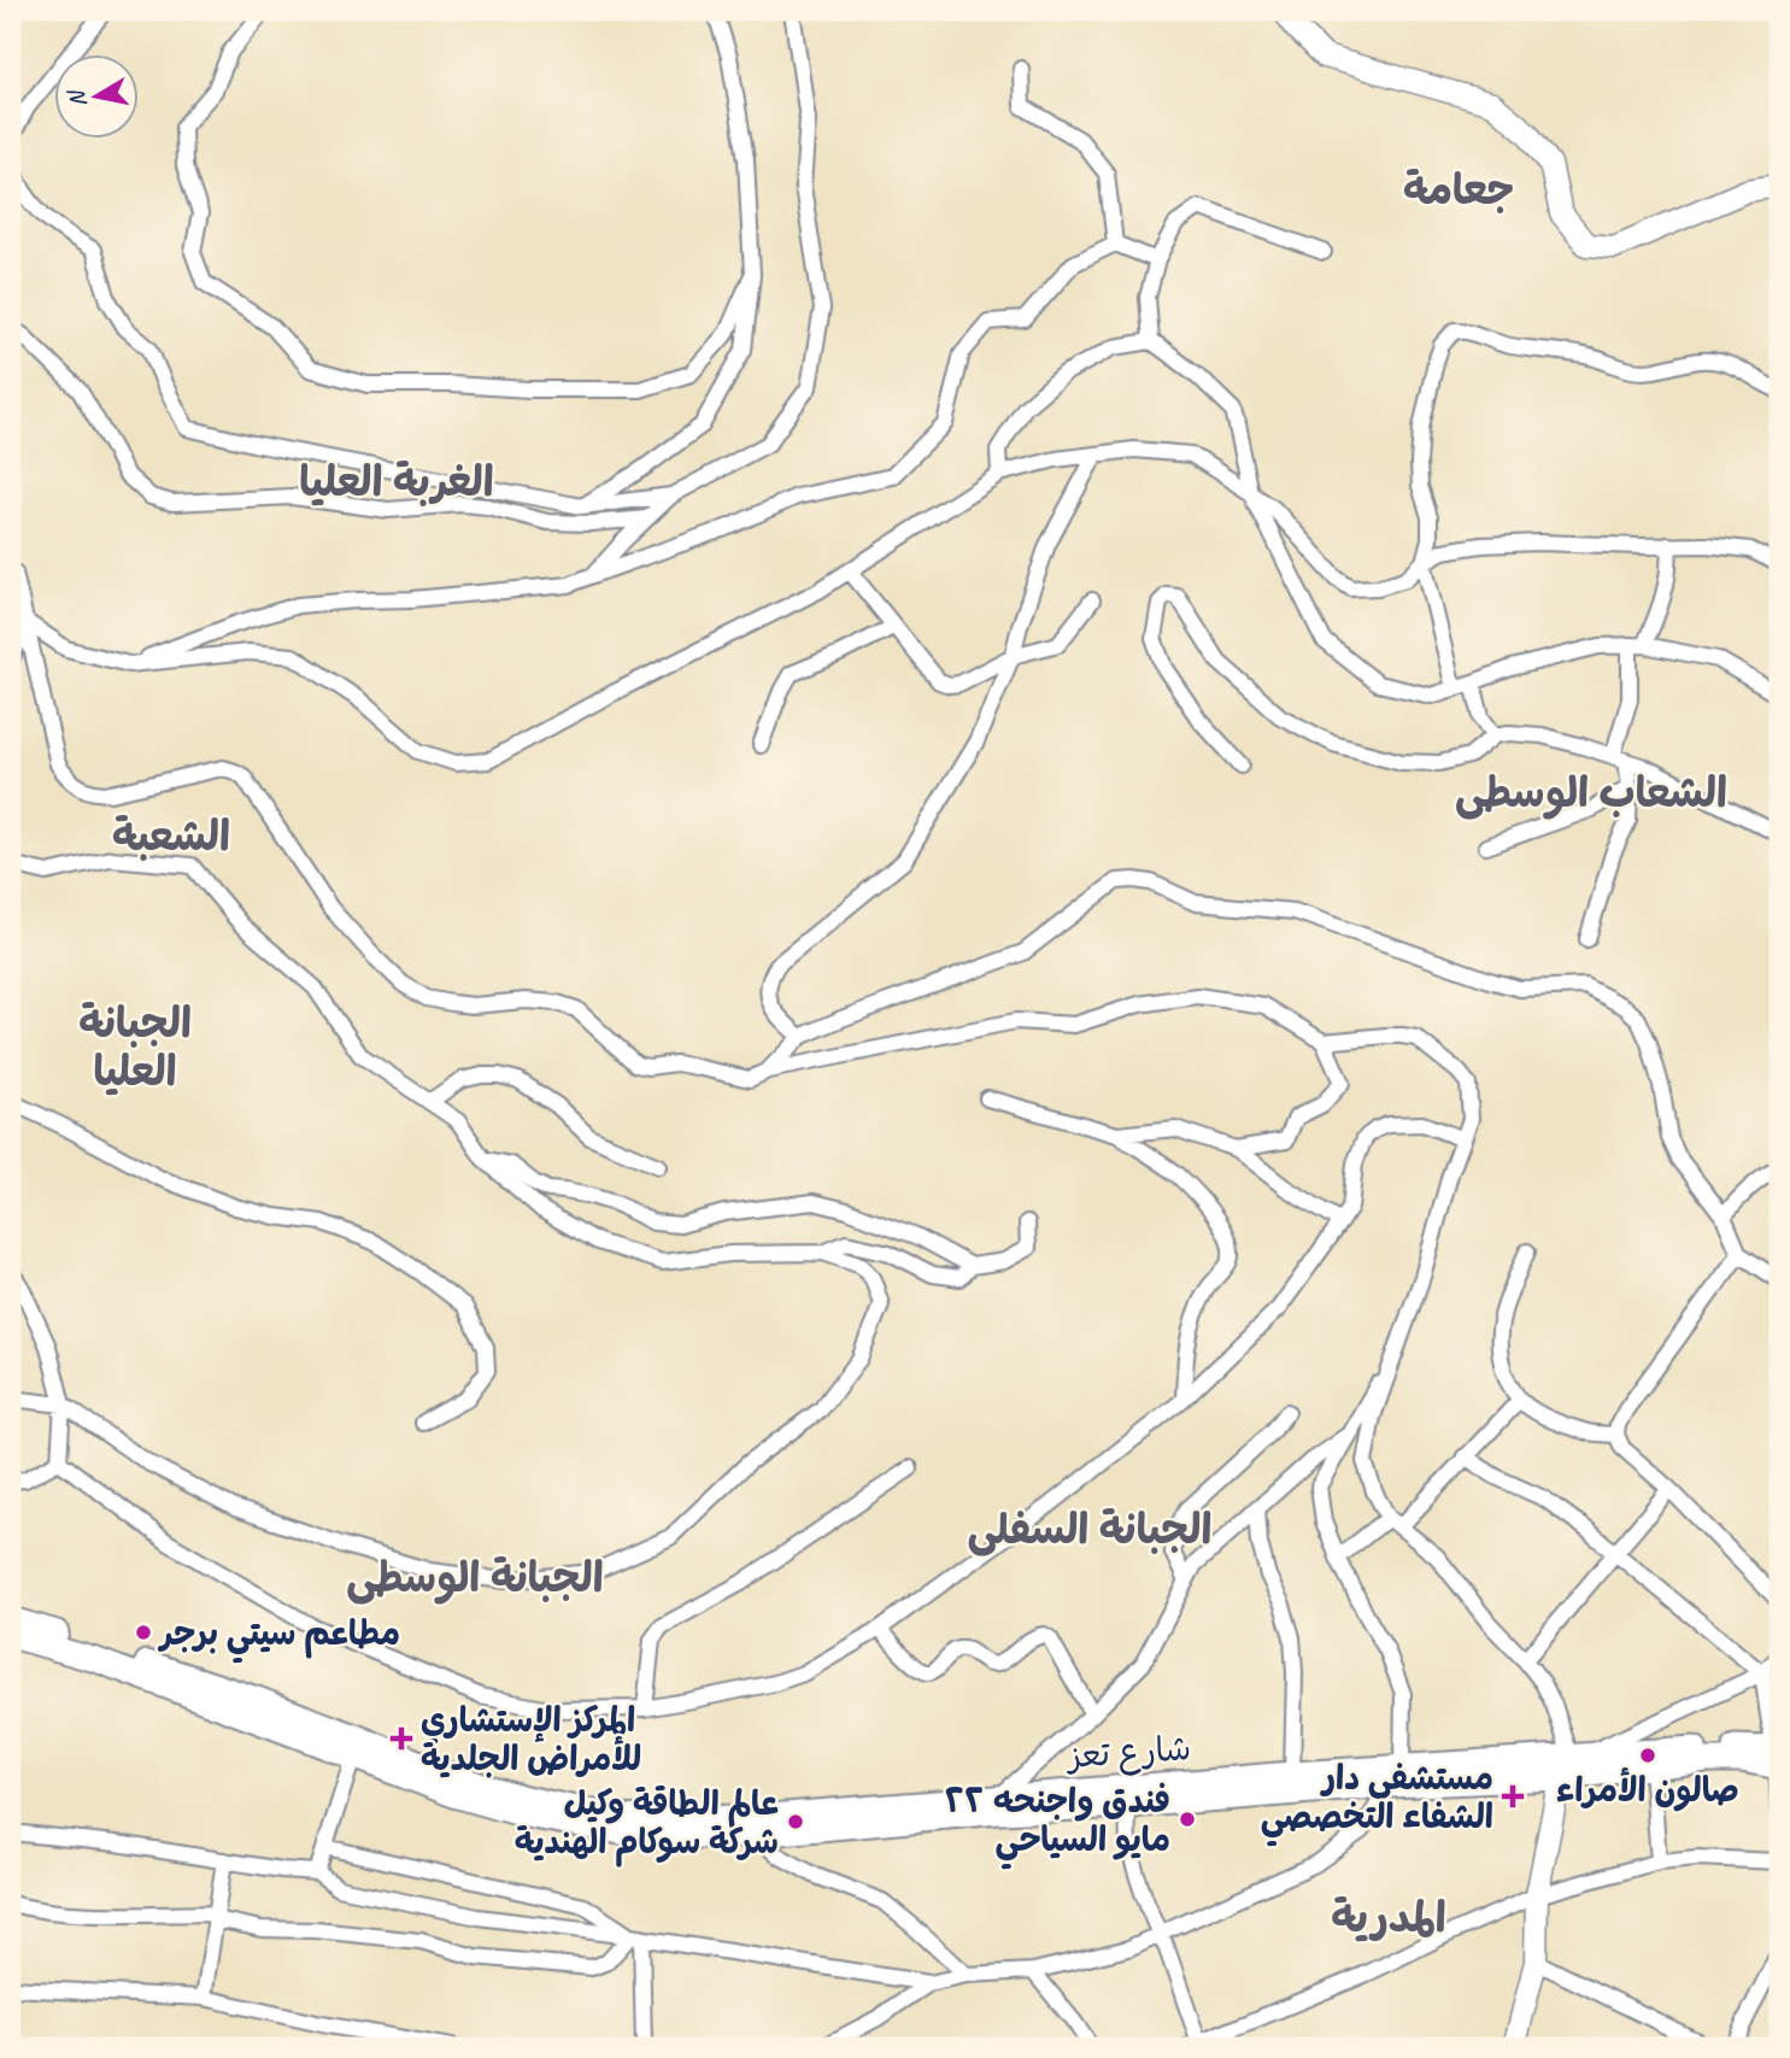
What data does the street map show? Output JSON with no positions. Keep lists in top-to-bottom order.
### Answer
{
  "streets": {
    "main road": ["شارع تعز"]
  },
  "districts": [
    "جعامة",
    "الغربة العليا",
    "الشعاب الوسطى",
    "الشعبة",
    "الجبانة العليا",
    "الجبانة السفلى",
    "الجبانة الوسطى",
    "المدرية"
  ],
  "places": {
    "other": [
      "مطاعم سيتي برجر",
      "صالون الأمراء",
      "فندق واجنحه ٢٢ مايو السياحي",
      "عالم الطاقة وكيل شركة سوكام الهندية"
    ],
    "health": ["المركز الإستشاري للأمراض الجلدية", "مستشفى دار الشفاء التخصصي"]
  },
  "north": "left"
}
